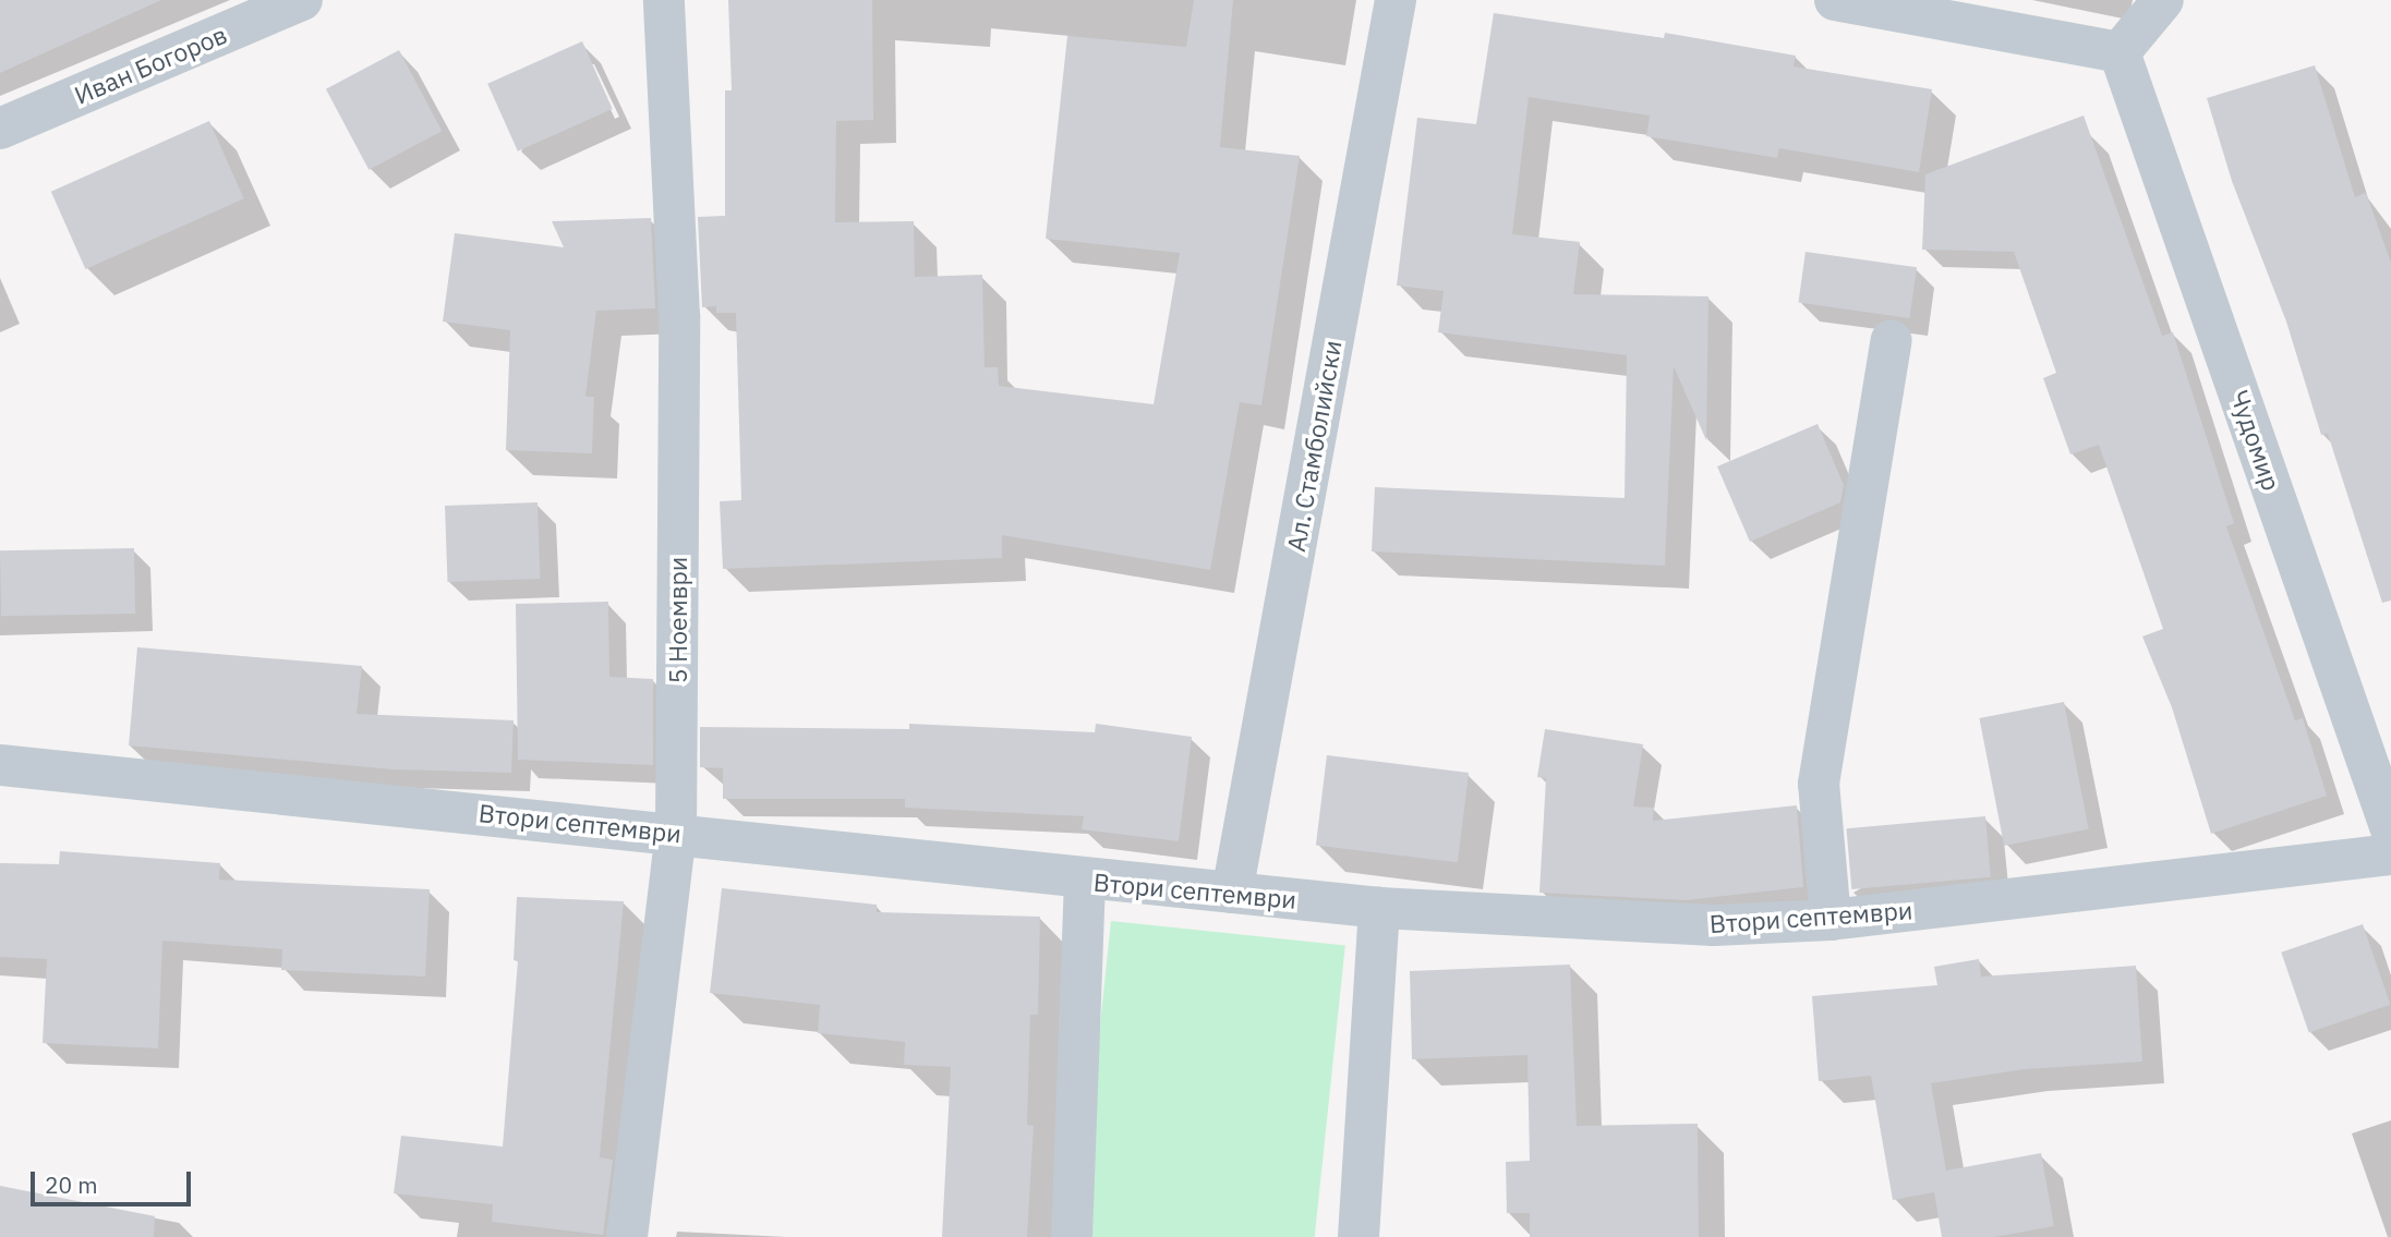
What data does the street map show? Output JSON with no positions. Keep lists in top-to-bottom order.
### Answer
{
  "streets": {
    "street": [
      "Иван Богоров",
      "Чудомир",
      "Ал. Стамболийски",
      "5 Ноември",
      "Втори септември"
    ]
  },
  "crossings": [
    ["Ал. Стамболийски", "Втори септември"],
    ["5 Ноември", "Втори септември"]
  ],
  "scale_bar": "20 m"
}
